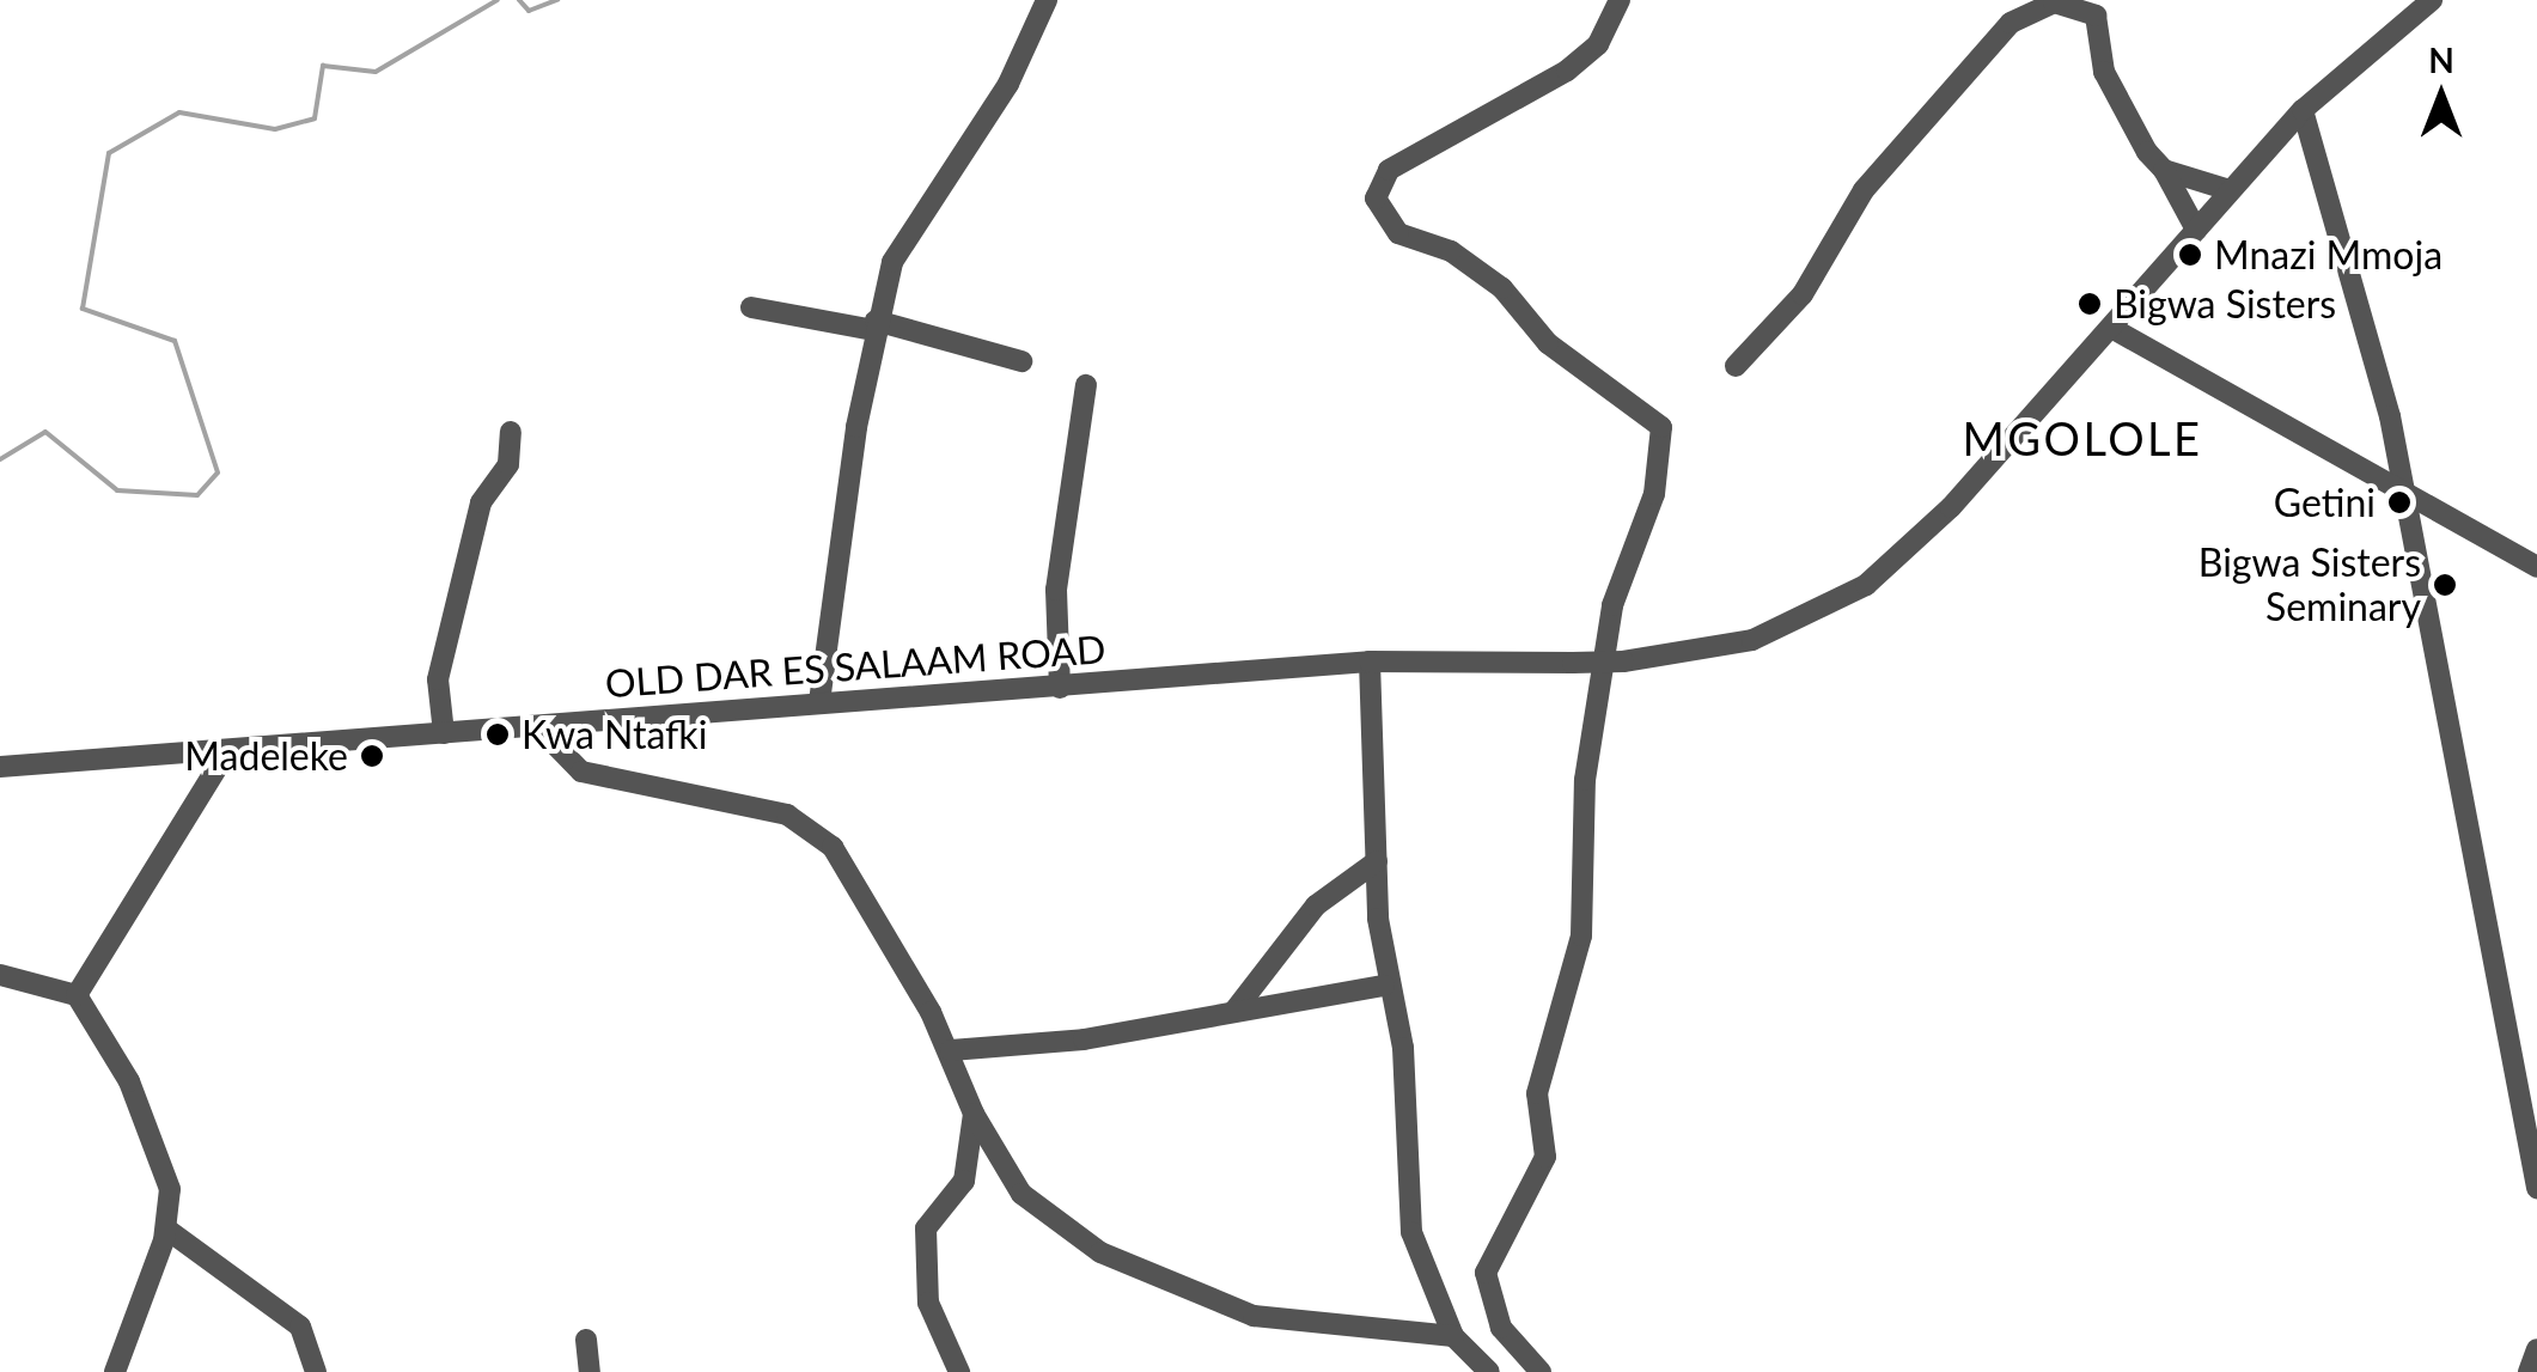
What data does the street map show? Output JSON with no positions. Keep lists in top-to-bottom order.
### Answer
{
  "streets": {
    "street": ["OLD DAR ES SALAAM ROAD"]
  },
  "districts": ["MGOLOLE"],
  "places": [
    "Mnazi Mmoja",
    "Bigwa Sisters",
    "Getini",
    "Bigwa Sisters Seminary",
    "Kwa Ntafki",
    "Madeleke"
  ],
  "north": "top"
}
